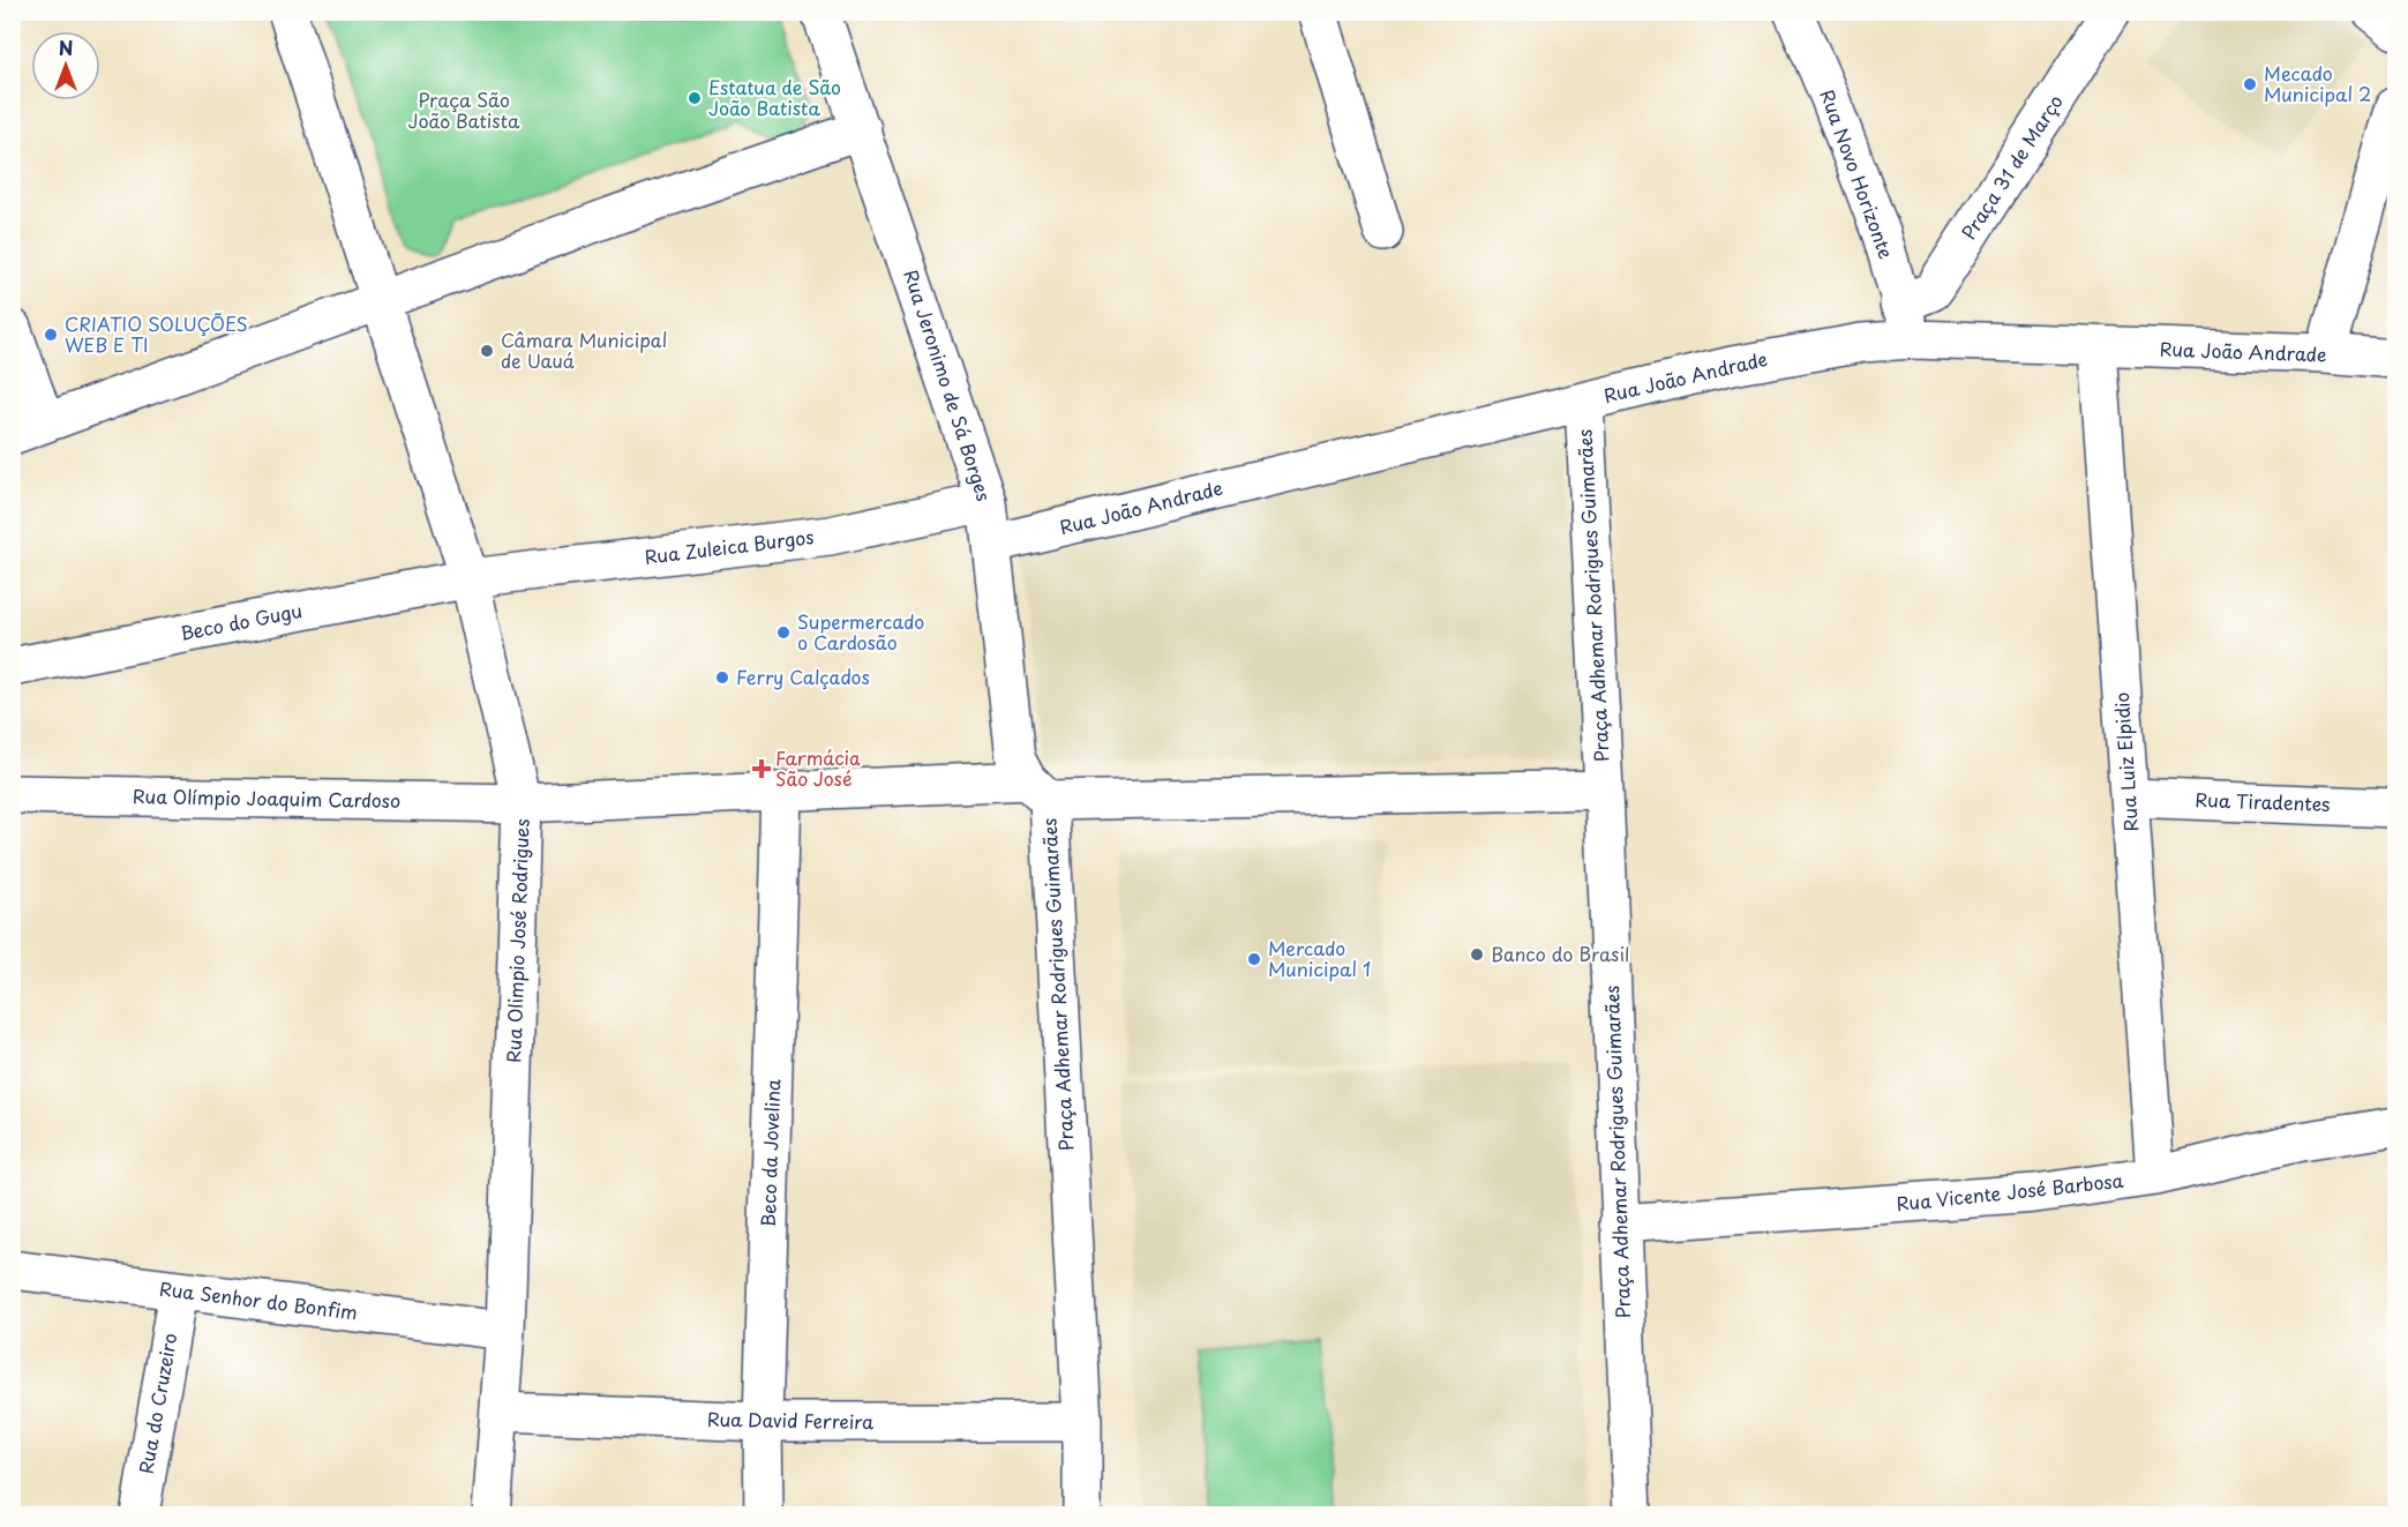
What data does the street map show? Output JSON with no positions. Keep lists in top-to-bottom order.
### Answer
{
  "streets": {
    "street": [
      "Praça 31 de Março",
      "Rua Novo Horizonte",
      "Rua João Andrade",
      "Rua Jeronimo de Sá Borges",
      "Rua Zuleica Burgos",
      "Praça Adhemar Rodrigues Guimarães",
      "Beco do Gugu",
      "Rua Luiz Elpidio",
      "Rua Olímpio Joaquim Cardoso",
      "Rua Tiradentes",
      "Rua Olimpio José Rodrigues",
      "Beco da Jovelina",
      "Rua Vicente José Barbosa",
      "Rua Senhor do Bonfim",
      "Rua do Cruzeiro",
      "Rua David Ferreira"
    ]
  },
  "crossings": [
    ["Praça 31 de Março", "Rua Novo Horizonte"],
    ["Rua Novo Horizonte", "Rua João Andrade"],
    ["Rua João Andrade", "Rua Jeronimo de Sá Borges"],
    ["Rua João Andrade", "Praça Adhemar Rodrigues Guimarães"],
    ["Rua João Andrade", "Rua Luiz Elpidio"],
    ["Rua Jeronimo de Sá Borges", "Rua Zuleica Burgos"],
    ["Rua Jeronimo de Sá Borges", "Praça Adhemar Rodrigues Guimarães"],
    ["Rua Jeronimo de Sá Borges", "Rua Olímpio Joaquim Cardoso"],
    ["Rua Zuleica Burgos", "Beco do Gugu"],
    ["Rua Zuleica Burgos", "Rua Olimpio José Rodrigues"],
    ["Praça Adhemar Rodrigues Guimarães", "Rua Olímpio Joaquim Cardoso"],
    ["Praça Adhemar Rodrigues Guimarães", "Rua Vicente José Barbosa"],
    ["Praça Adhemar Rodrigues Guimarães", "Rua David Ferreira"],
    ["Beco do Gugu", "Rua Olimpio José Rodrigues"],
    ["Rua Luiz Elpidio", "Rua Tiradentes"],
    ["Rua Luiz Elpidio", "Rua Vicente José Barbosa"],
    ["Rua Olímpio Joaquim Cardoso", "Rua Olimpio José Rodrigues"],
    ["Rua Olímpio Joaquim Cardoso", "Beco da Jovelina"],
    ["Rua Olimpio José Rodrigues", "Rua Senhor do Bonfim"],
    ["Rua Olimpio José Rodrigues", "Rua David Ferreira"],
    ["Beco da Jovelina", "Rua David Ferreira"],
    ["Rua Senhor do Bonfim", "Rua do Cruzeiro"]
  ],
  "parks": ["Praça São João Batista"],
  "places": {
    "other": [
      "Mecado Municipal 2",
      "Estatua de São João Batista",
      "CRIATIO SOLUÇÕES WEB E TI",
      "Câmara Municipal de Uauá",
      "Supermercado o Cardosão",
      "Ferry Calçados",
      "Banco do Brasil",
      "Mercado Municipal 1"
    ],
    "health": ["Farmácia São José"]
  },
  "north": "top"
}
